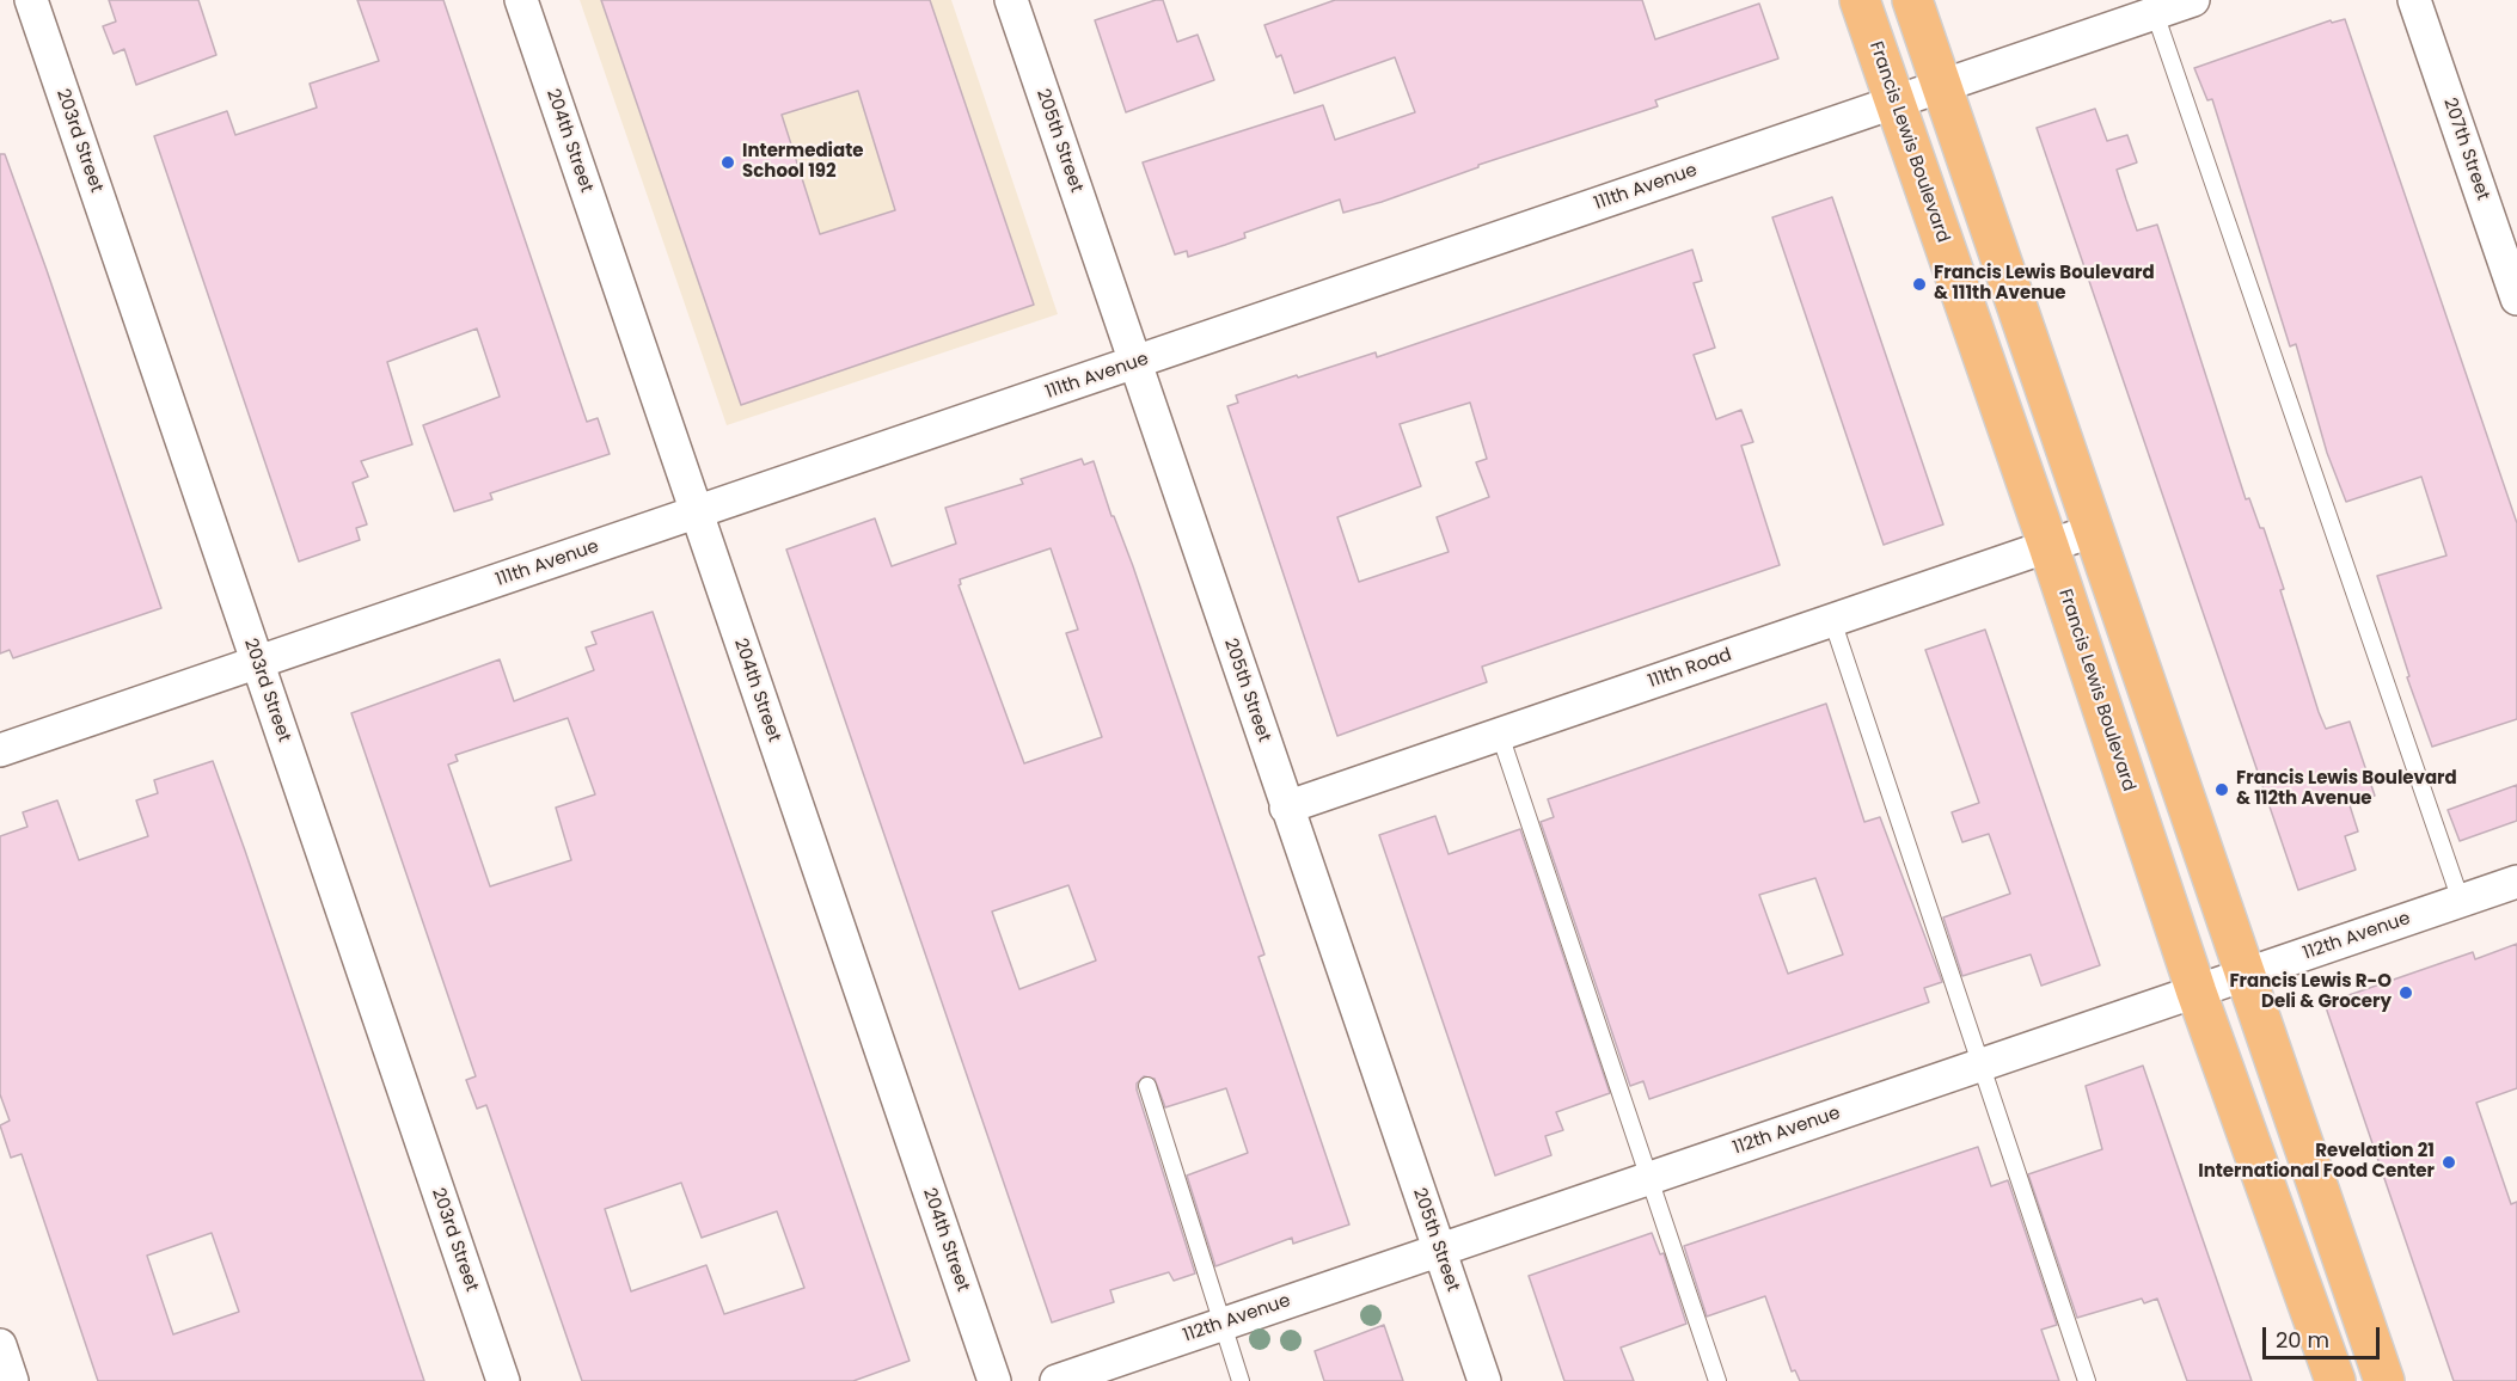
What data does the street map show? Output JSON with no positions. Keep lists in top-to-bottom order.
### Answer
{
  "streets": {
    "main road": ["Francis Lewis Boulevard"],
    "street": [
      "203rd Street",
      "204th Street",
      "205th Street",
      "207th Street",
      "111th Avenue",
      "111th Road",
      "112th Avenue"
    ]
  },
  "crossings": [
    ["203rd Street", "111th Avenue"],
    ["204th Street", "111th Avenue"],
    ["205th Street", "111th Avenue"],
    ["205th Street", "111th Road"],
    ["205th Street", "112th Avenue"],
    ["Francis Lewis Boulevard", "111th Avenue"],
    ["Francis Lewis Boulevard", "111th Road"],
    ["Francis Lewis Boulevard", "112th Avenue"]
  ],
  "places": [
    "Intermediate School 192",
    "Francis Lewis Boulevard & 111th Avenue",
    "Francis Lewis Boulevard & 112th Avenue",
    "Francis Lewis R-O Deli & Grocery",
    "Revelation 21 International Food Center"
  ],
  "scale_bar": "20 m"
}
